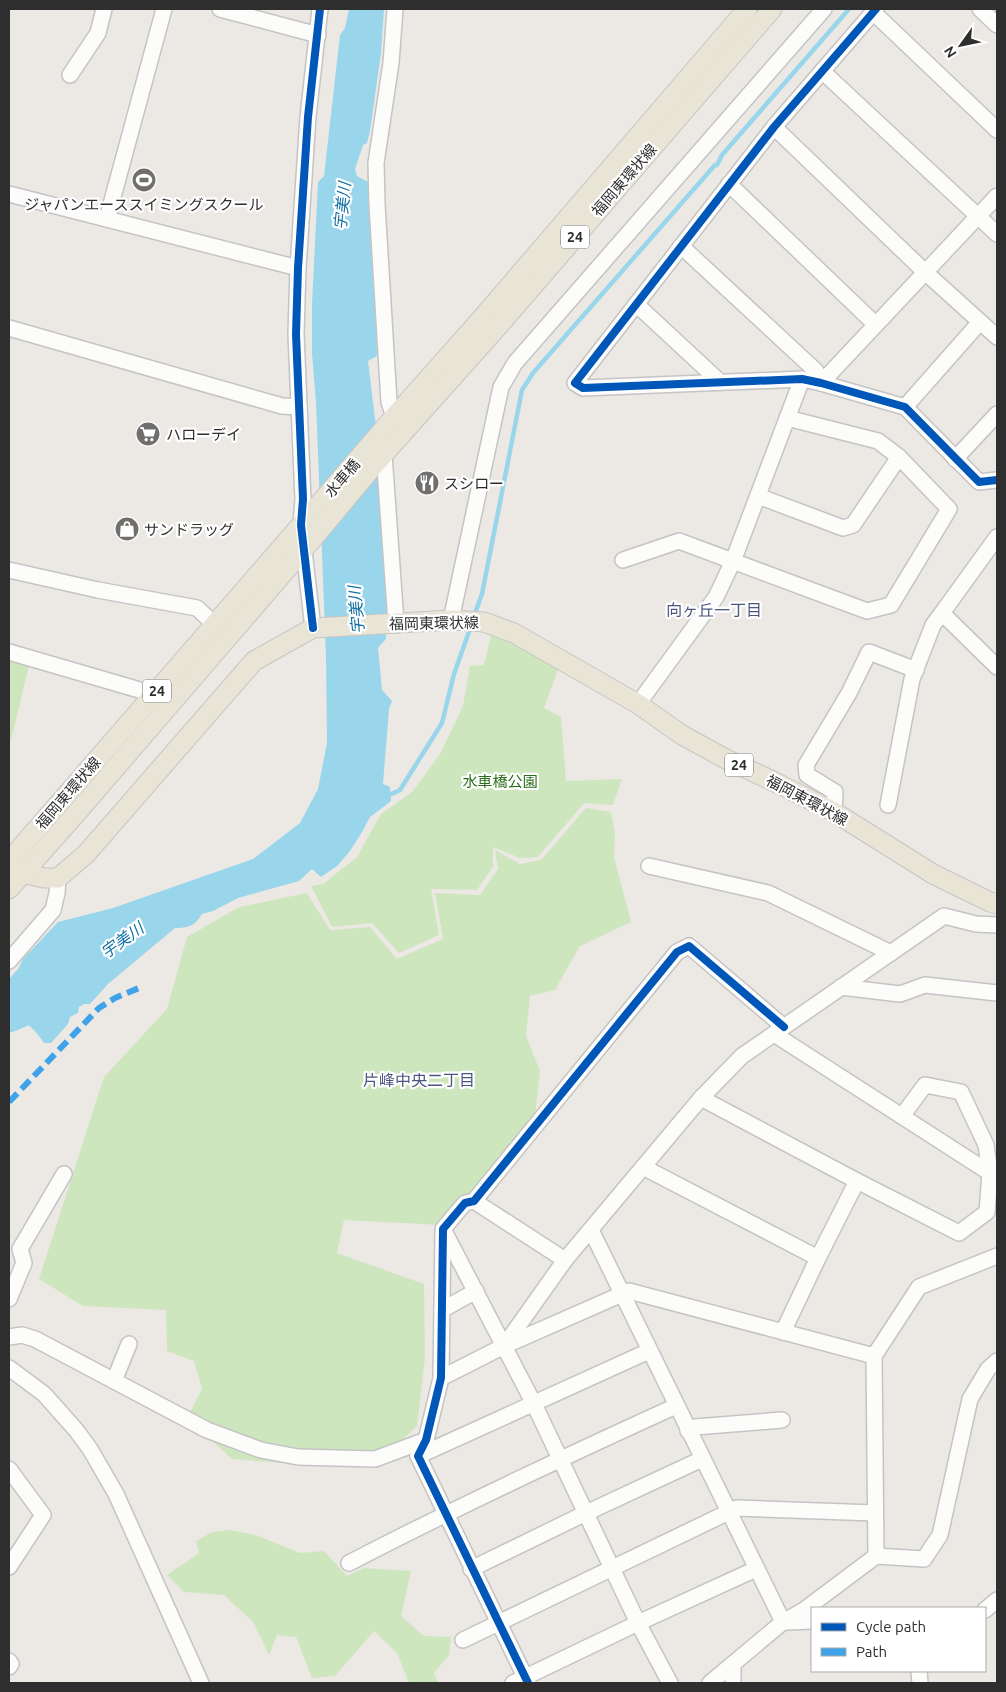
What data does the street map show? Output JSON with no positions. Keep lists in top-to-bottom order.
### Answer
{
  "streets": {
    "main road": ["福岡東環状線", "24", "水車橋"]
  },
  "crossings": [
    ["福岡東環状線", "水車橋"]
  ],
  "districts": ["向ヶ丘一丁目", "片峰中央二丁目"],
  "water": ["宇美川"],
  "parks": ["水車橋公園"],
  "places": {
    "sports": ["ジャパンエーススイミングスクール"],
    "supermarket": ["ハローデイ"],
    "restaurant": ["スシロー"],
    "shop": ["サンドラッグ"]
  },
  "legend": ["Cycle path", "Path"],
  "north": "bottom left"
}
